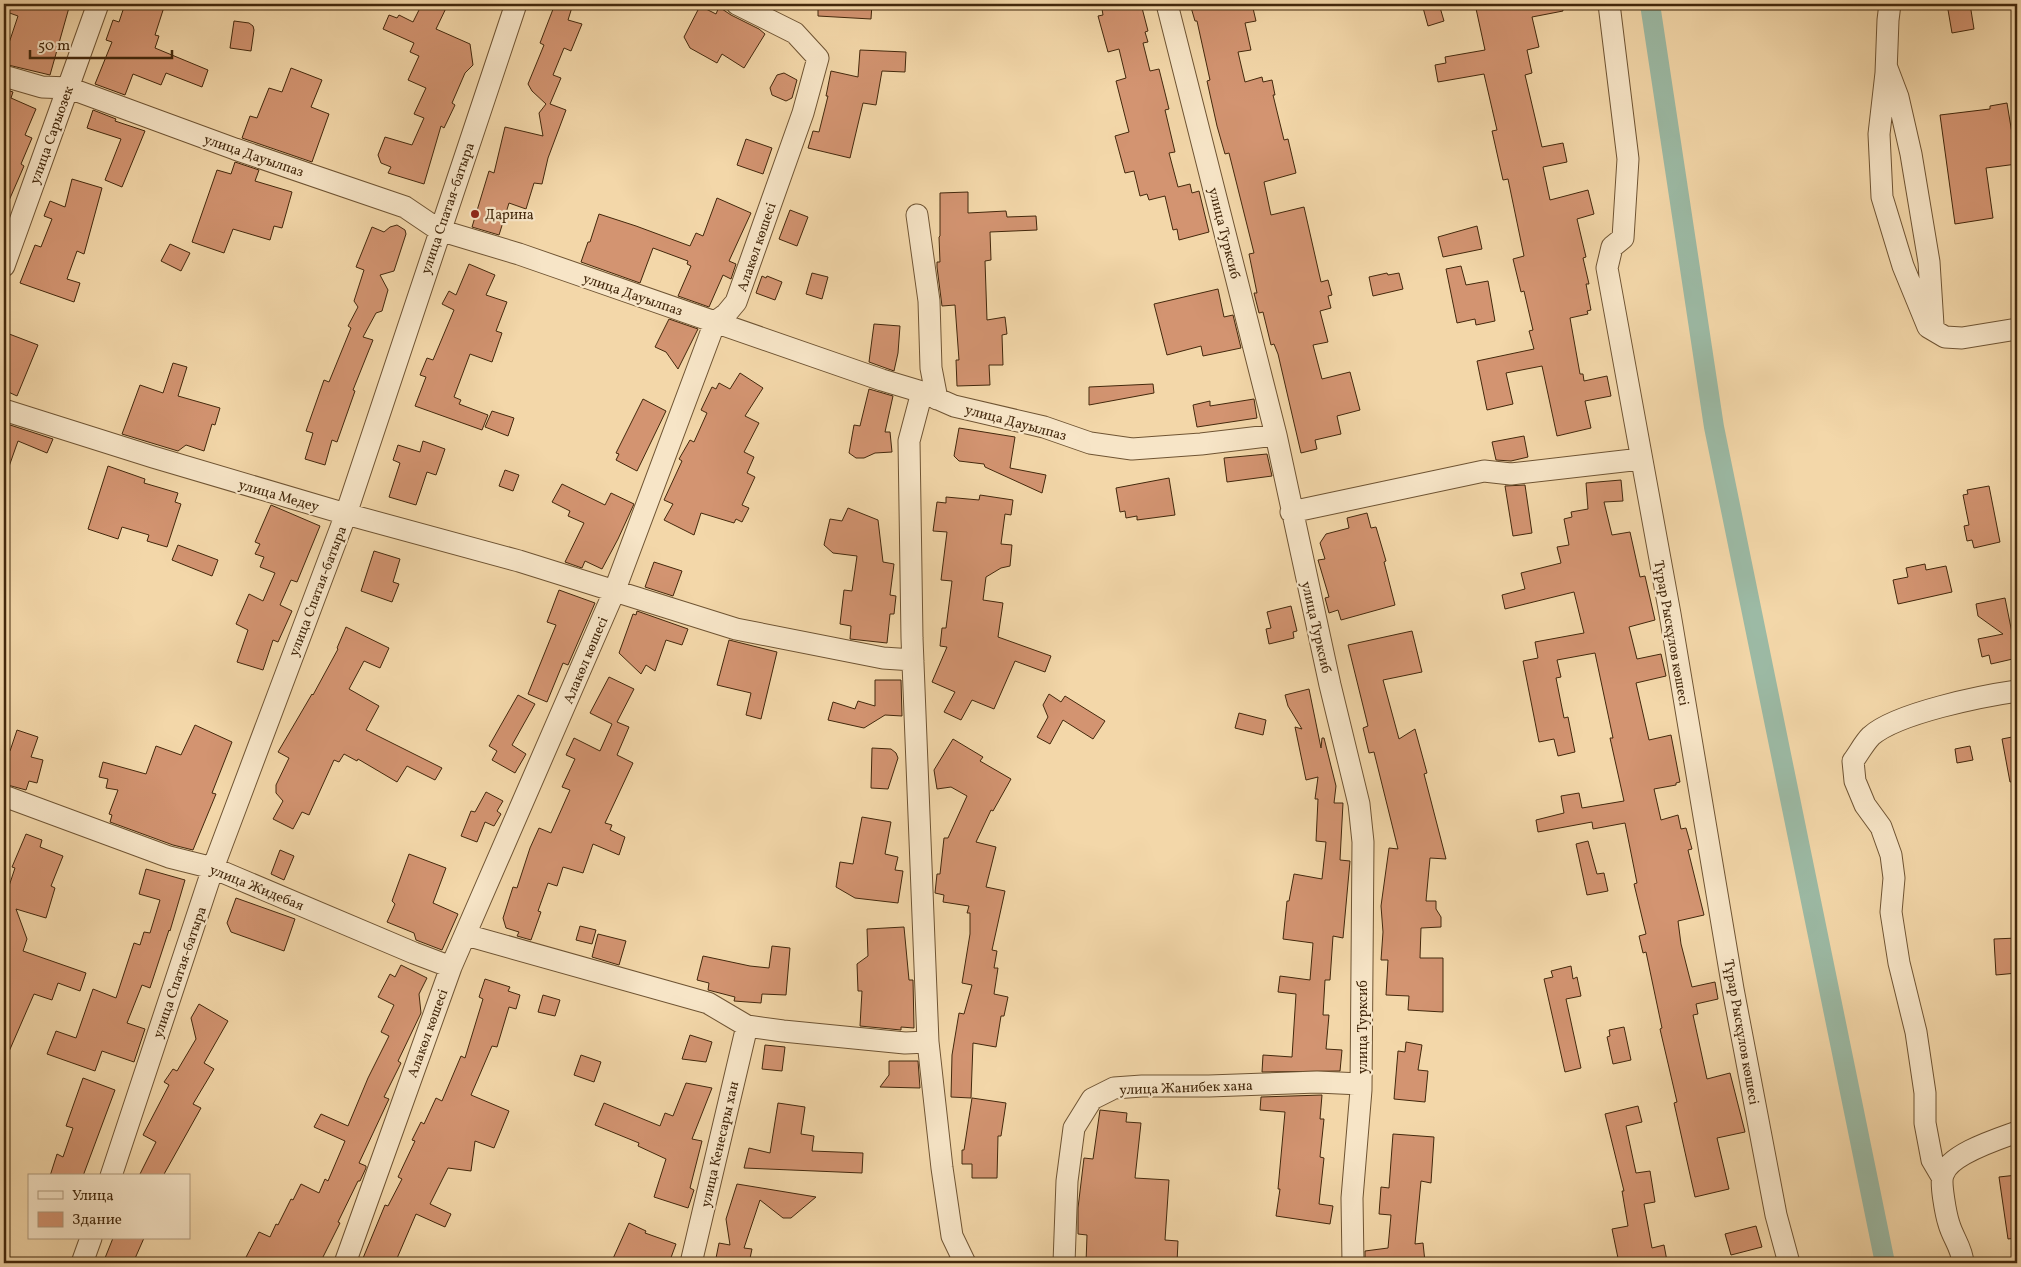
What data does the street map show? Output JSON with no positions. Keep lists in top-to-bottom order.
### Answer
{
  "streets": {
    "street": [
      "улица Сарыозек",
      "улица Дауылпаз",
      "улица Спатая-батыра",
      "улица Турксиб",
      "Алакөл көшесі",
      "улица Медеу",
      "Тұрар Рысқұлов көшесі",
      "улица Жидебая",
      "улица Жанибек хана",
      "улица Кенесары хан"
    ]
  },
  "crossings": [
    ["улица Сарыозек", "улица Дауылпаз"],
    ["улица Дауылпаз", "улица Спатая-батыра"],
    ["улица Дауылпаз", "улица Турксиб"],
    ["улица Дауылпаз", "Алакөл көшесі"],
    ["улица Спатая-батыра", "улица Медеу"],
    ["улица Спатая-батыра", "улица Жидебая"],
    ["улица Турксиб", "улица Жанибек хана"],
    ["Алакөл көшесі", "улица Медеу"],
    ["Алакөл көшесі", "улица Жидебая"]
  ],
  "places": ["Дарина"],
  "legend": ["Улица", "Здание"],
  "scale_bar": "50 m"
}
